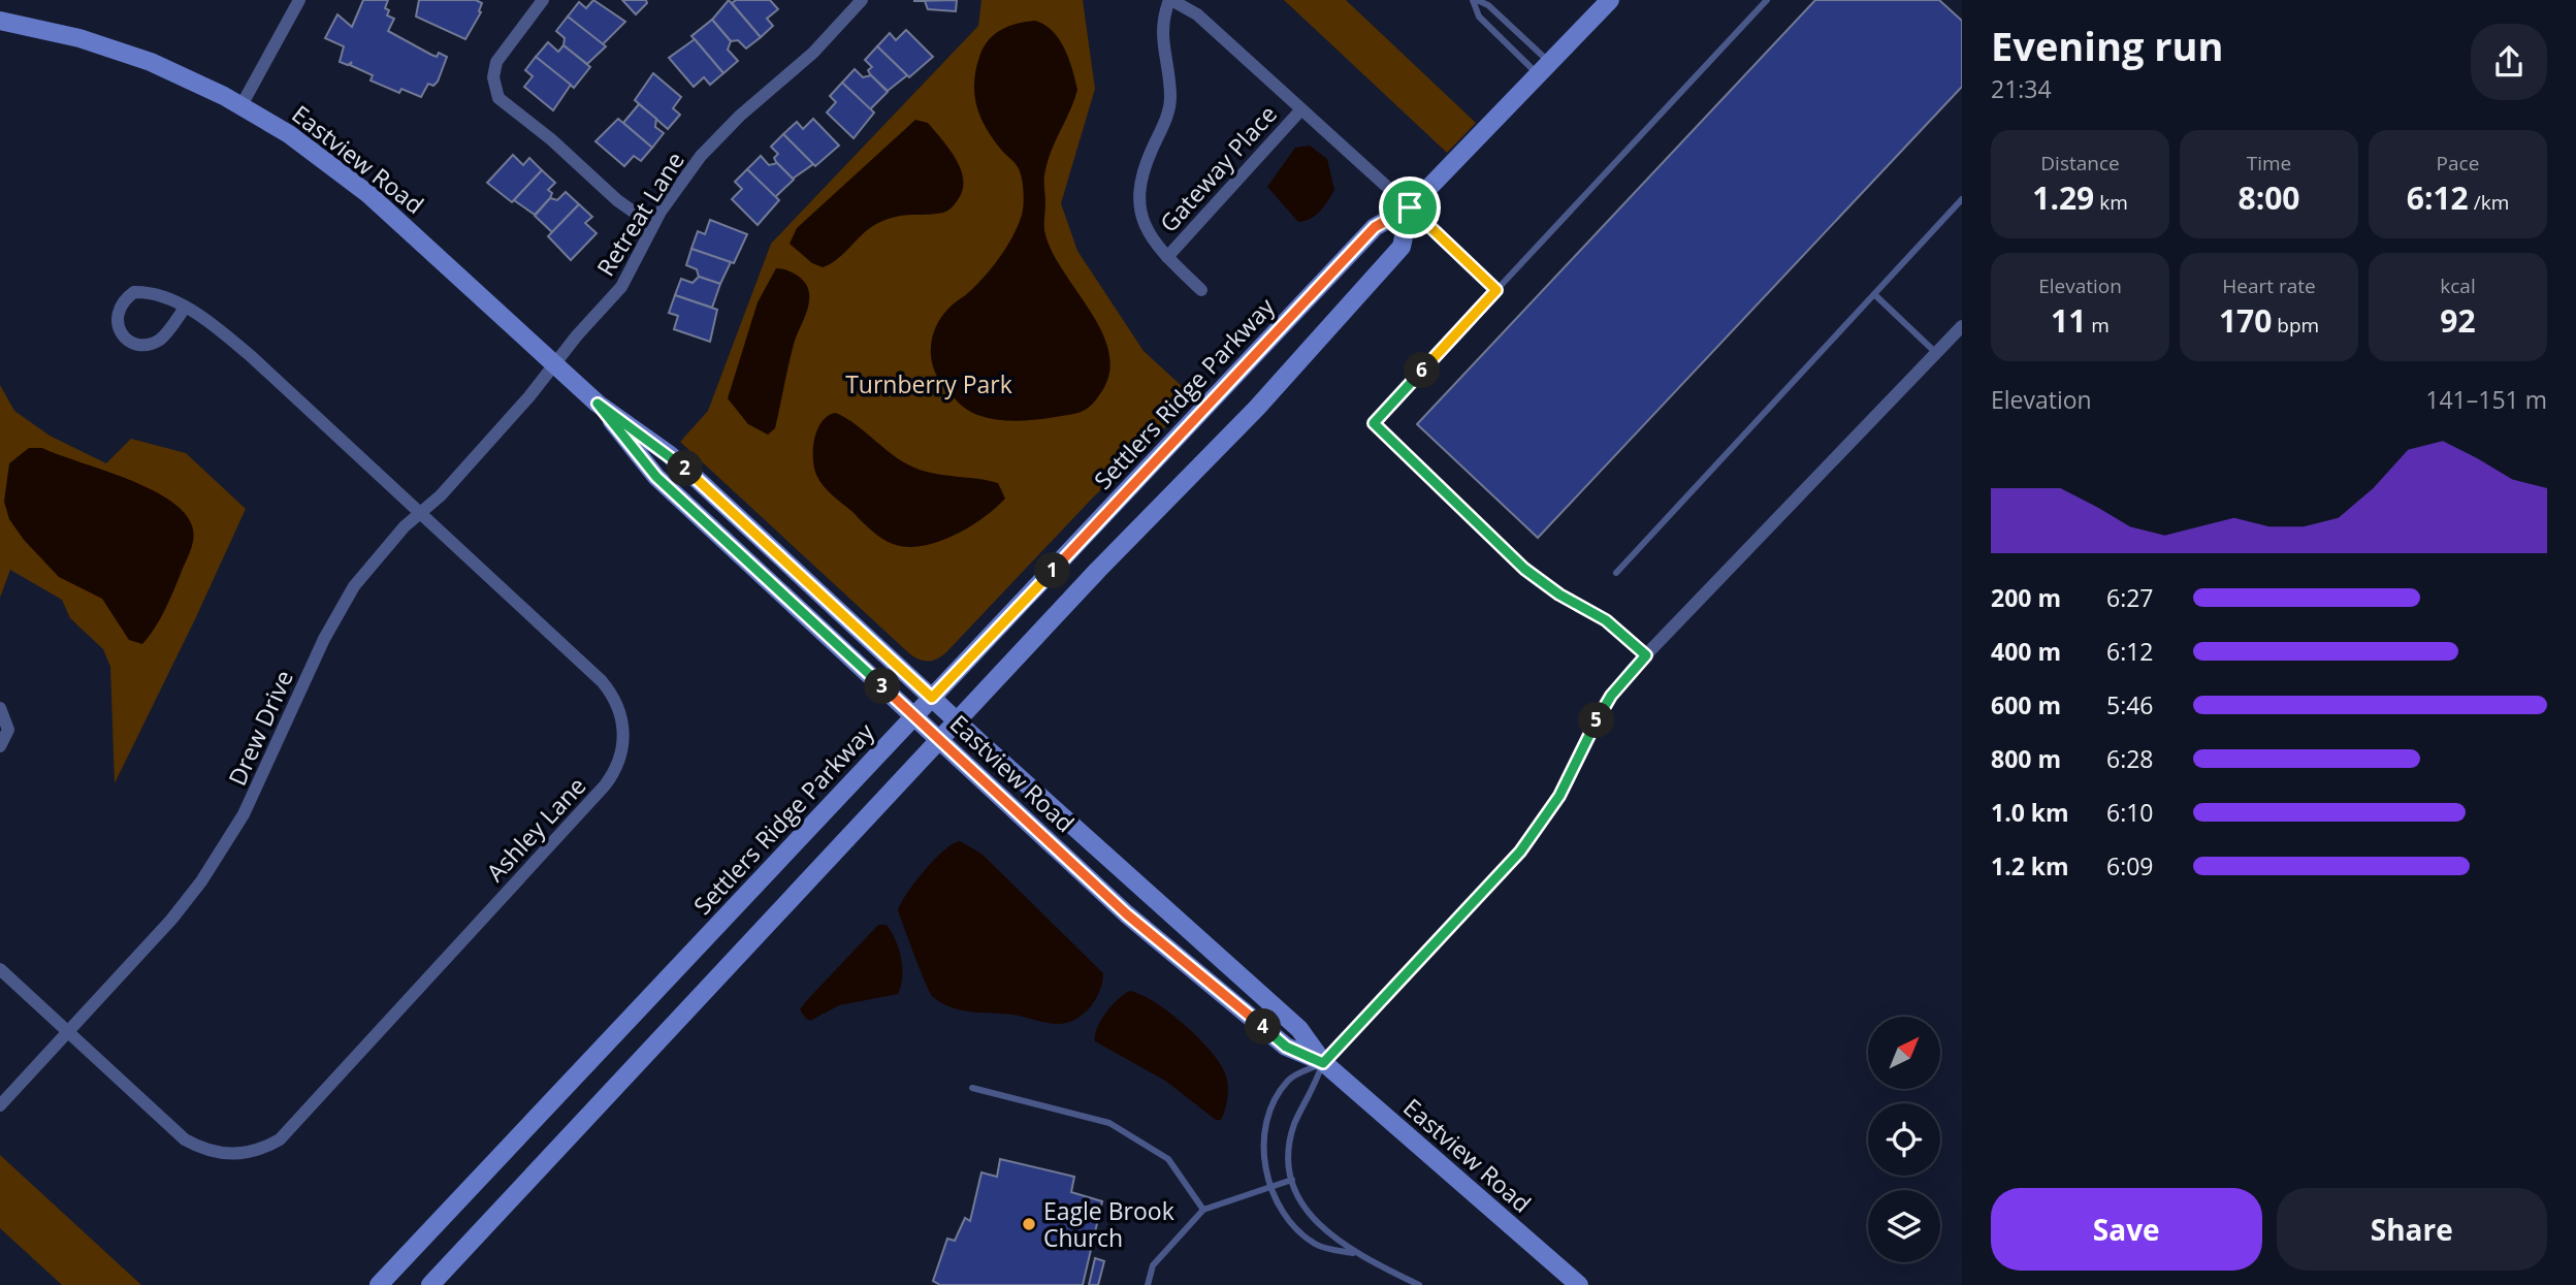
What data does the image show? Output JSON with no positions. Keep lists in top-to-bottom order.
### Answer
{
  "streets": {
    "street": [
      "Eastview Road",
      "Gateway Place",
      "Retreat Lane",
      "Settlers Ridge Parkway",
      "Drew Drive",
      "Ashley Lane"
    ]
  },
  "crossings": [
    ["Eastview Road", "Retreat Lane"],
    ["Eastview Road", "Settlers Ridge Parkway"],
    ["Eastview Road", "Drew Drive"],
    ["Gateway Place", "Settlers Ridge Parkway"],
    ["Retreat Lane", "Drew Drive"],
    ["Drew Drive", "Ashley Lane"]
  ],
  "parks": ["Turnberry Park"],
  "places": ["Eagle Brook Church"],
  "north": "top right",
  "page": {
    "heading": ["Evening run", "21:34"],
    "stats": [
      ["Distance", "1.29 km"],
      ["Time", "8:00"],
      ["Pace", "6:12 /km"],
      ["Elevation", "11 m"],
      ["Heart rate", "170 bpm"],
      ["kcal", "92"]
    ],
    "pins": [
      "6",
      "2",
      "1",
      "3",
      "5",
      "4"
    ],
    "chart": ["Elevation", "141–151 m"],
    "list": [
      {
        "name": "200 m",
        "note": "6:27"
      },
      {
        "name": "400 m",
        "note": "6:12"
      },
      {
        "name": "600 m",
        "note": "5:46"
      },
      {
        "name": "800 m",
        "note": "6:28"
      },
      {
        "name": "1.0 km",
        "note": "6:10"
      },
      {
        "name": "1.2 km",
        "note": "6:09"
      }
    ],
    "buttons": ["Save", "Share"]
  }
}
